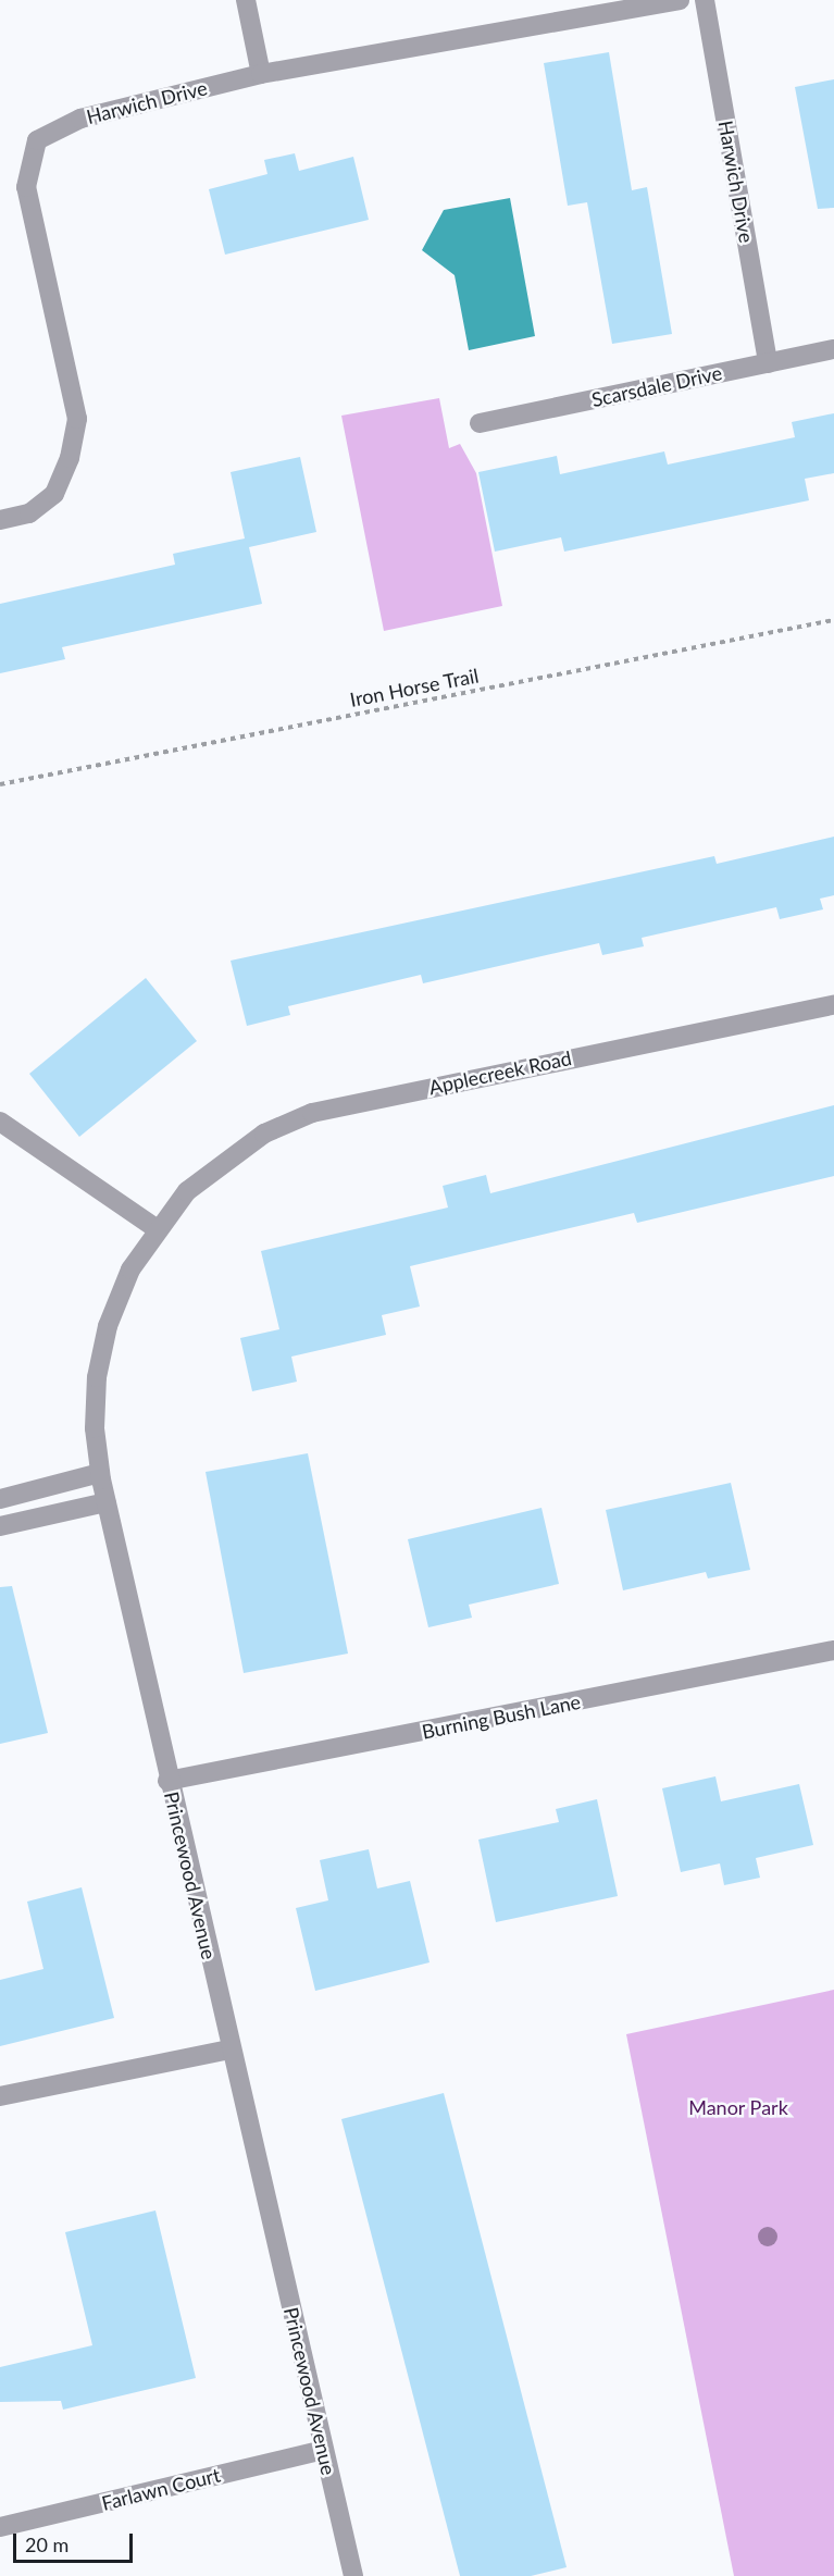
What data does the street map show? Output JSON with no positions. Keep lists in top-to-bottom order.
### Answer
{
  "streets": {
    "street": [
      "Harwich Drive",
      "Scarsdale Drive",
      "Applecreek Road",
      "Burning Bush Lane",
      "Princewood Avenue",
      "Farlawn Court"
    ],
    "path": ["Iron Horse Trail"]
  },
  "crossings": [
    ["Harwich Drive", "Scarsdale Drive"],
    ["Applecreek Road", "Princewood Avenue"],
    ["Burning Bush Lane", "Princewood Avenue"],
    ["Princewood Avenue", "Farlawn Court"]
  ],
  "parks": ["Manor Park"],
  "scale_bar": "20 m"
}
